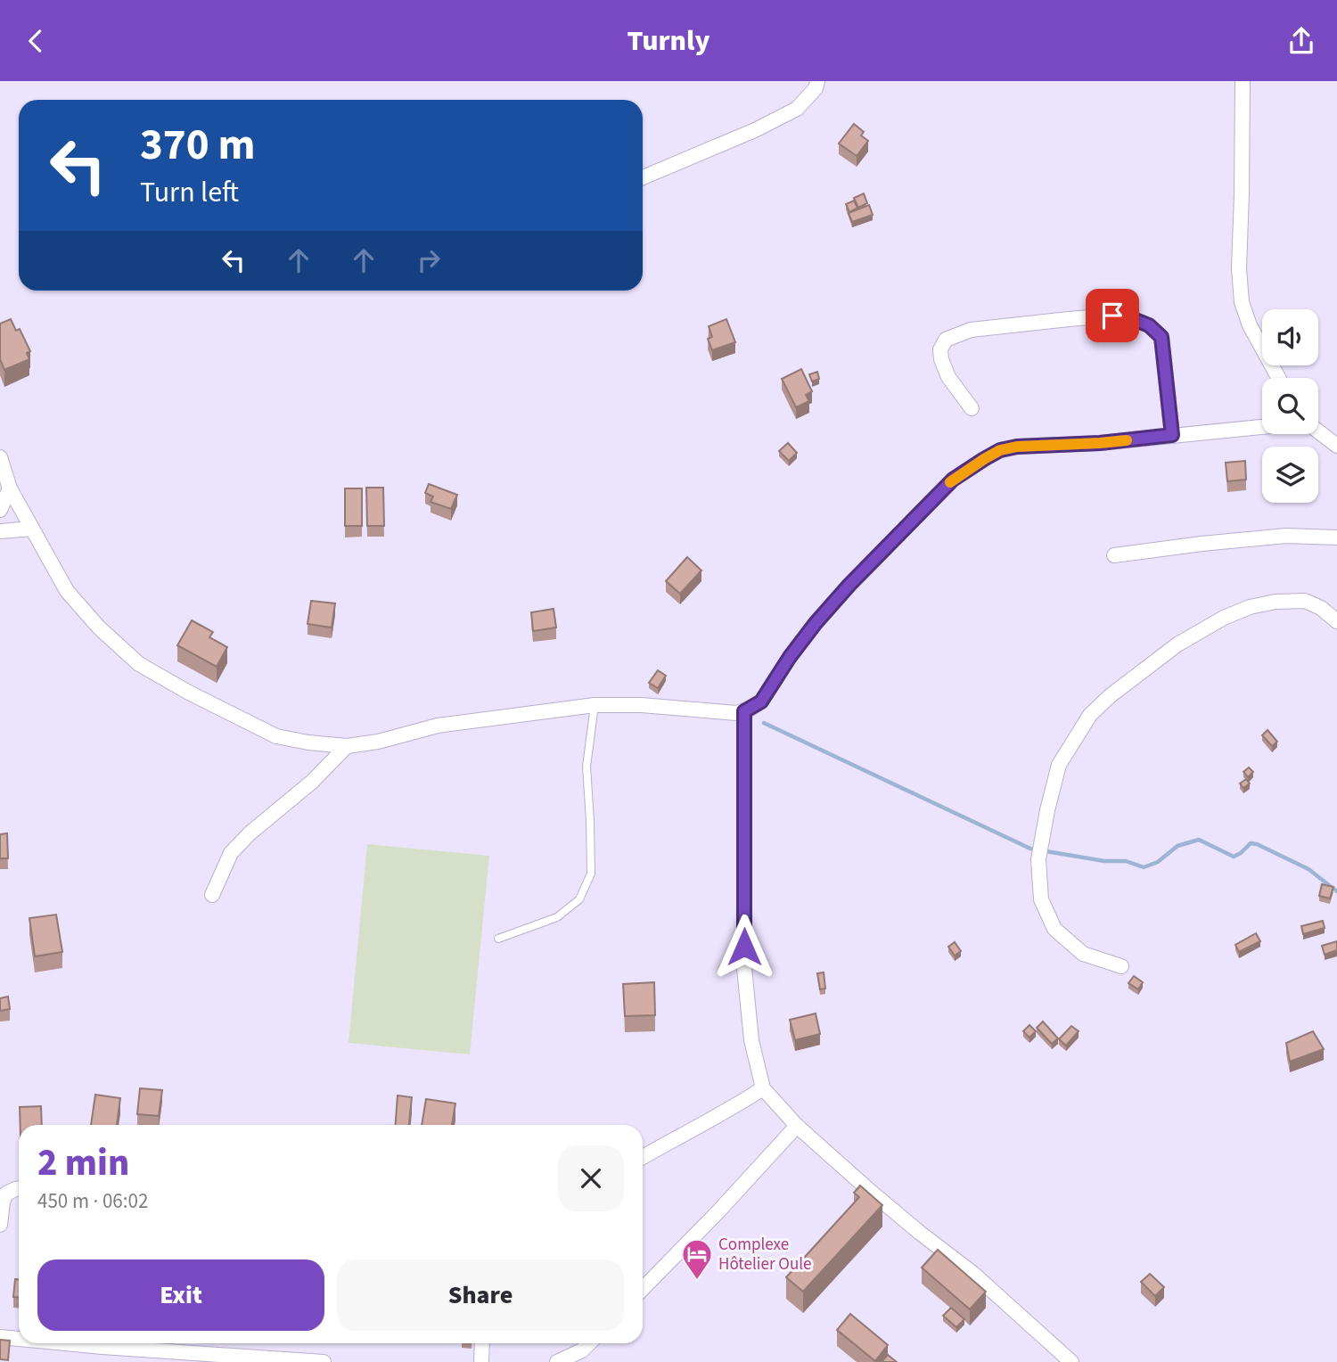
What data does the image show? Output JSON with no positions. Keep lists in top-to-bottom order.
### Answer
{
  "places": {
    "hotel": ["Complexe Hôtelier Oule"]
  },
  "page": {
    "header": "Turnly",
    "turn": ["370 m", "Turn left"],
    "heading": ["2 min", "450 m · 06:02"],
    "buttons": ["Exit", "Share"]
  }
}
